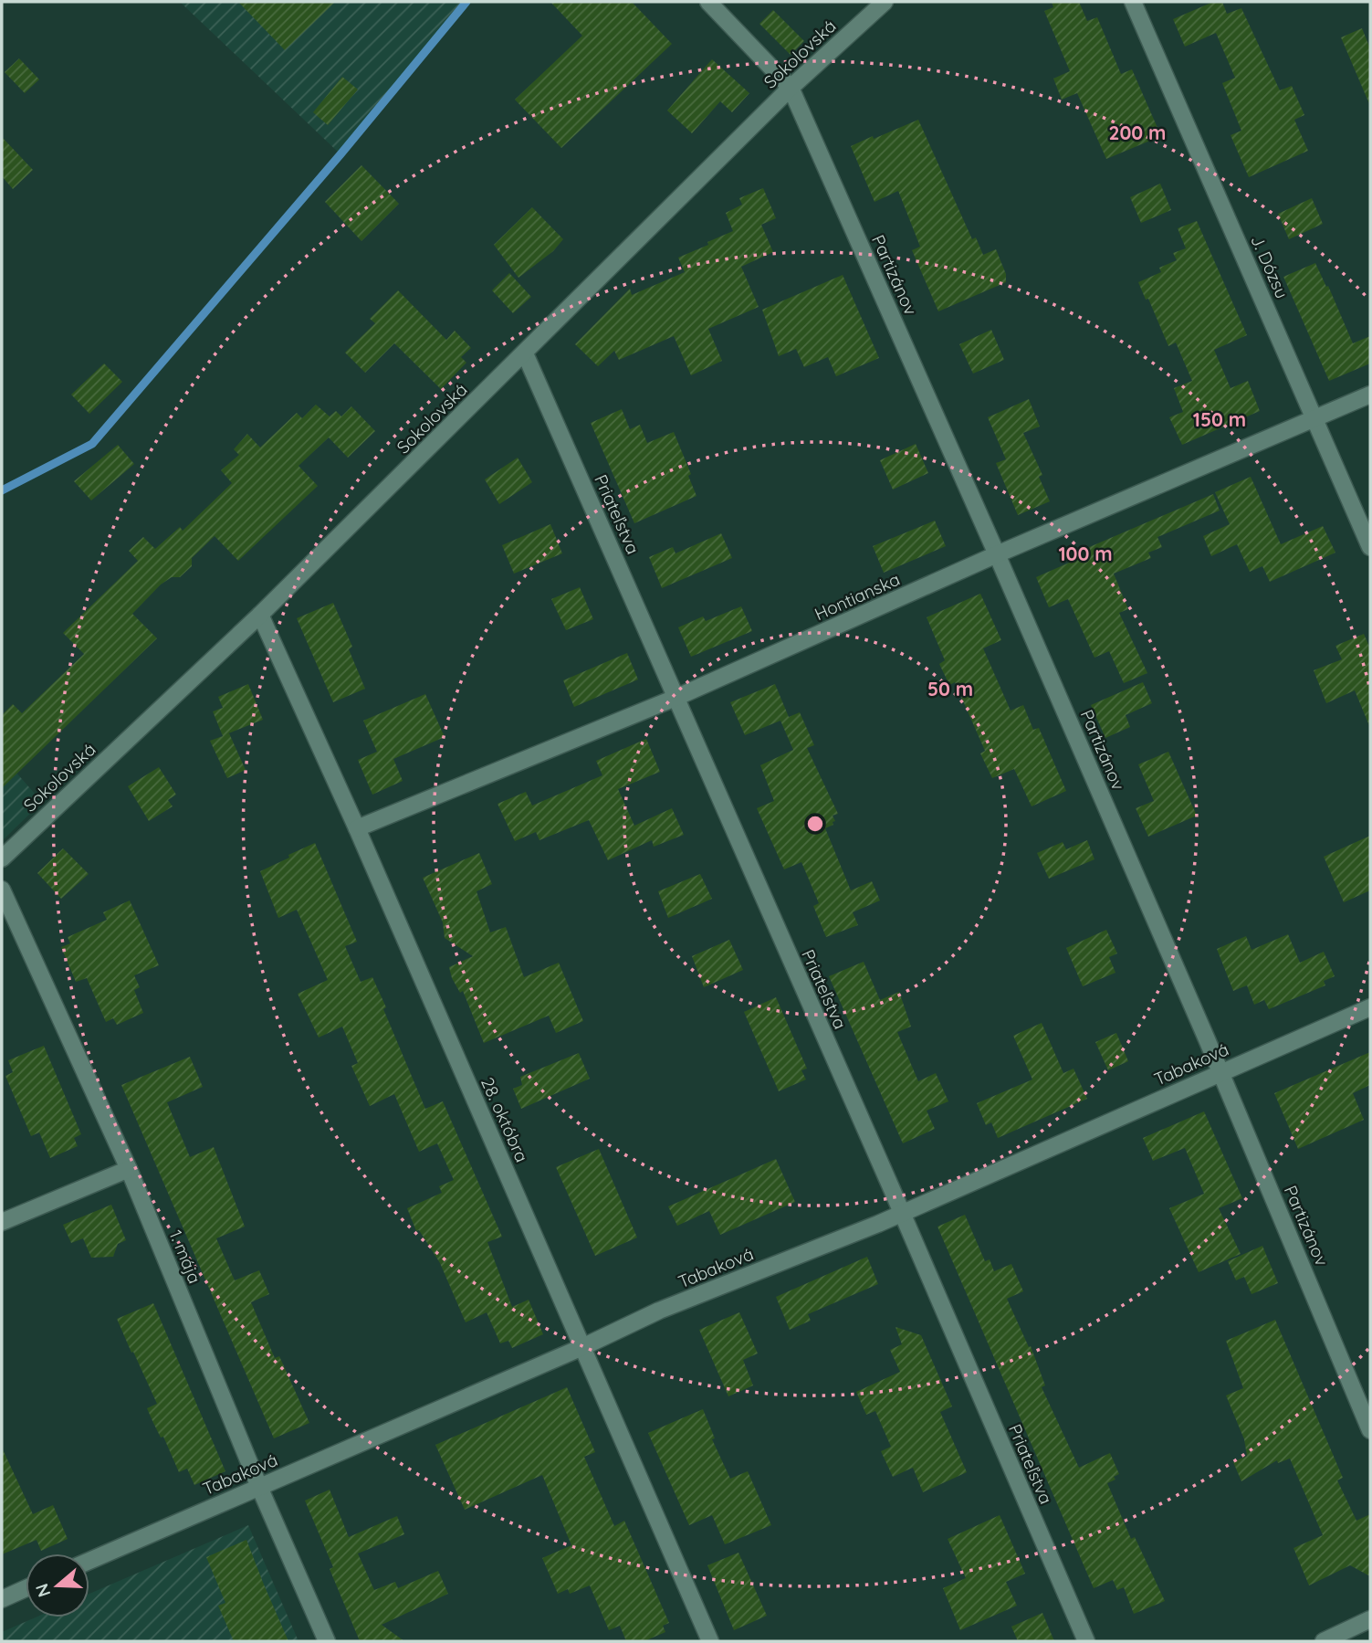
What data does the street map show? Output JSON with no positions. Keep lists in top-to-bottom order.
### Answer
{
  "streets": {
    "street": [
      "Sokolovská",
      "J. Dózsu",
      "Partizánov",
      "Priateľstva",
      "Hontianska",
      "Tabaková",
      "28. októbra",
      "1. mája"
    ]
  },
  "crossings": [
    ["Sokolovská", "Partizánov"],
    ["Sokolovská", "Priateľstva"],
    ["Sokolovská", "28. októbra"],
    ["J. Dózsu", "Hontianska"],
    ["Partizánov", "Hontianska"],
    ["Partizánov", "Tabaková"],
    ["Priateľstva", "Hontianska"],
    ["Priateľstva", "Tabaková"],
    ["Hontianska", "28. októbra"],
    ["Tabaková", "28. októbra"],
    ["Tabaková", "1. mája"]
  ],
  "north": "left",
  "rings": [
    "200 m",
    "150 m",
    "100 m",
    "50 m"
  ]
}
